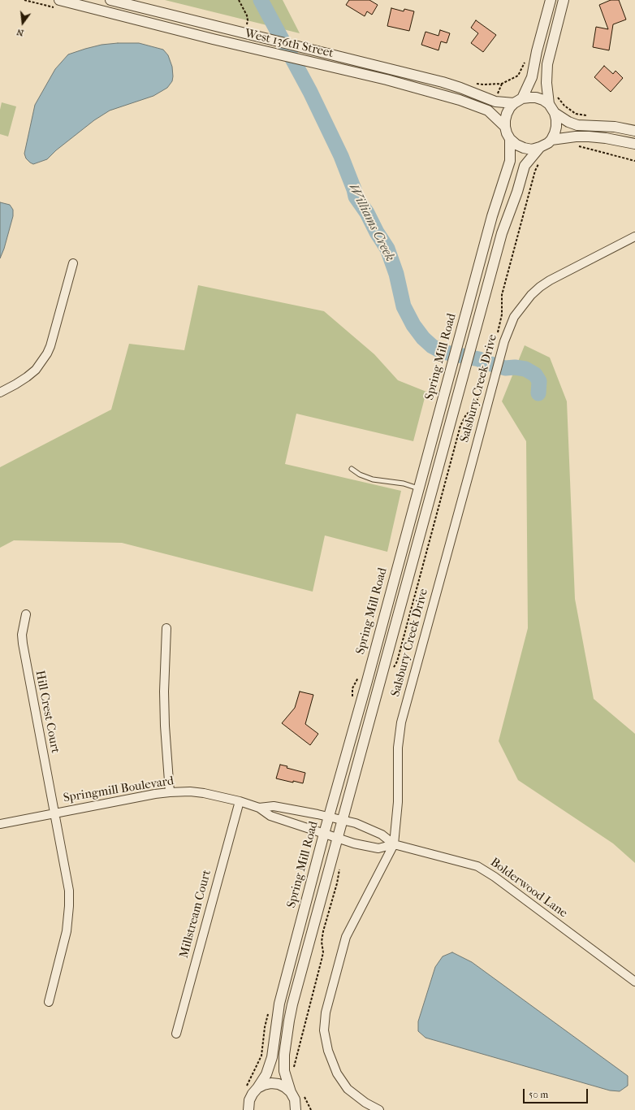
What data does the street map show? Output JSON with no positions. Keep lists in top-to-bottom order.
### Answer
{
  "streets": {
    "street": [
      "West 136th Street",
      "Spring Mill Road",
      "Salsbury Creek Drive",
      "Hill Crest Court",
      "Springmill Boulevard",
      "Bolderwood Lane",
      "Millstream Court"
    ]
  },
  "crossings": [
    ["West 136th Street", "Spring Mill Road"],
    ["Spring Mill Road", "Springmill Boulevard"],
    ["Spring Mill Road", "Bolderwood Lane"],
    ["Salsbury Creek Drive", "Bolderwood Lane"],
    ["Hill Crest Court", "Springmill Boulevard"],
    ["Springmill Boulevard", "Bolderwood Lane"],
    ["Springmill Boulevard", "Millstream Court"]
  ],
  "water": ["Williams Creek"],
  "scale_bar": "50 m",
  "north": "bottom"
}
